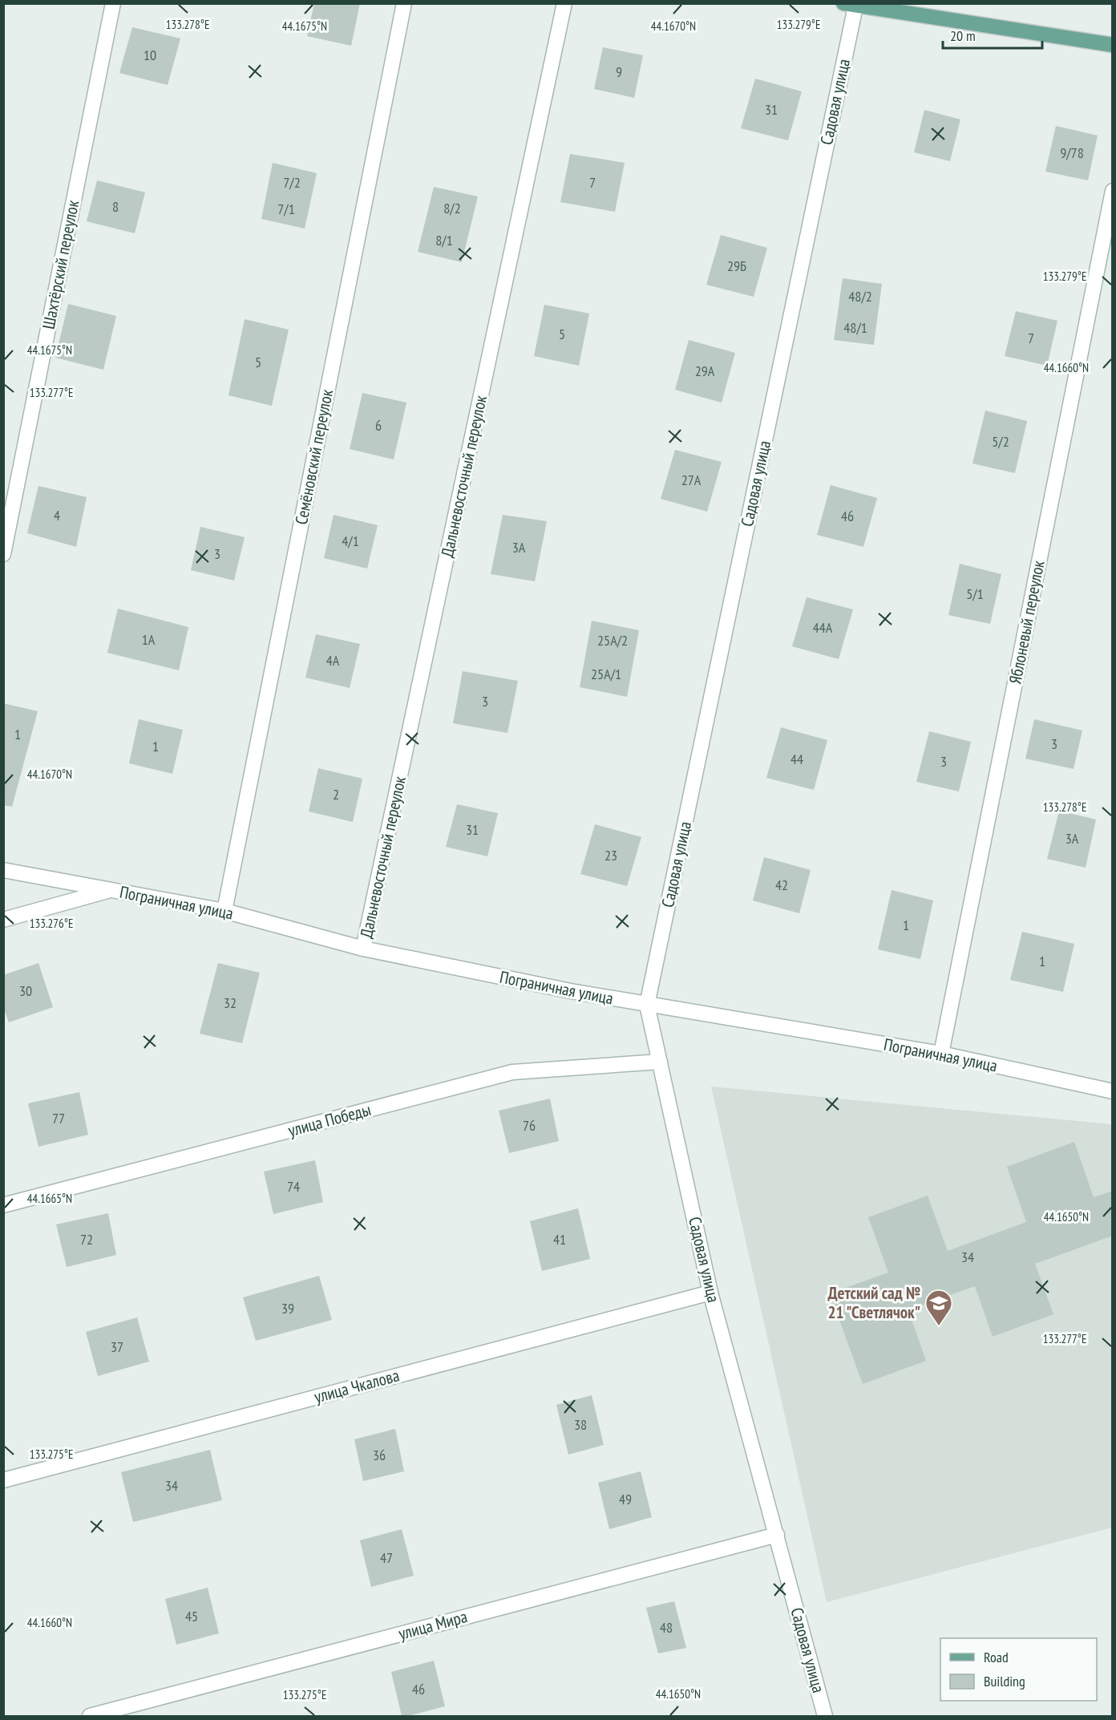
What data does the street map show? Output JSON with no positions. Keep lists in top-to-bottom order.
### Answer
{
  "streets": {
    "street": [
      "Садовая улица",
      "Шахтёрский переулок",
      "Семёновский переулок",
      "Дальневосточный переулок",
      "Яблоневый переулок",
      "Пограничная улица",
      "улица Победы",
      "улица Чкалова",
      "улица Мира"
    ]
  },
  "crossings": [
    ["Садовая улица", "Пограничная улица"],
    ["Садовая улица", "улица Победы"],
    ["Садовая улица", "улица Чкалова"],
    ["Садовая улица", "улица Мира"],
    ["Семёновский переулок", "Пограничная улица"],
    ["Дальневосточный переулок", "Пограничная улица"],
    ["Яблоневый переулок", "Пограничная улица"]
  ],
  "places": {
    "school or university": ["Детский сад № 21 \"Светлячок\""]
  },
  "house_numbers": [
    "10",
    "9",
    "31",
    "9/78",
    "7/2",
    "7",
    "8",
    "8/2",
    "7/1",
    "8/1",
    "29Б",
    "48/2",
    "48/1",
    "5",
    "7",
    "5",
    "29А",
    "6",
    "5/2",
    "27А",
    "4",
    "46",
    "4/1",
    "3А",
    "3",
    "5/1",
    "44А",
    "1А",
    "25А/2",
    "4А",
    "25А/1",
    "3",
    "1",
    "3",
    "1",
    "44",
    "3",
    "2",
    "31",
    "3А",
    "23",
    "42",
    "1",
    "1",
    "30",
    "32",
    "77",
    "76",
    "74",
    "72",
    "41",
    "34",
    "39",
    "37",
    "38",
    "36",
    "34",
    "49",
    "47",
    "45",
    "48",
    "46"
  ],
  "legend": ["Road", "Building"],
  "scale_bar": "20 m",
  "coordinates": [
    "133.279°E",
    "133.278°E",
    "44.1675°N",
    "44.1670°N",
    "44.1660°N",
    "133.277°E",
    "133.276°E",
    "44.1665°N",
    "44.1650°N",
    "133.275°E"
  ]
}
